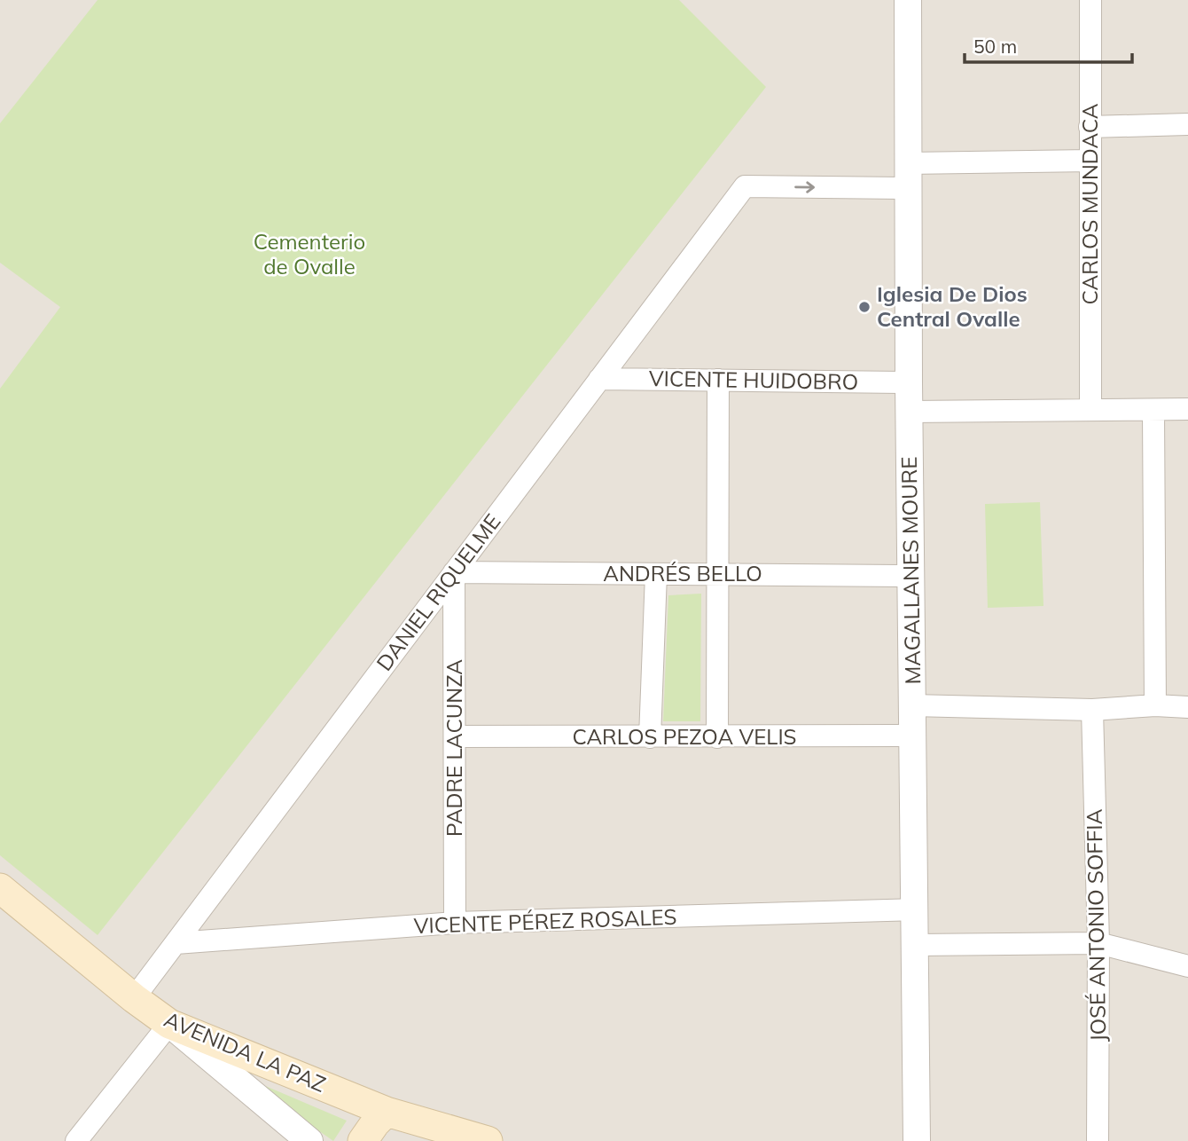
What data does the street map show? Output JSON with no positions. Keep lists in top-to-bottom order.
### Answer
{
  "streets": {
    "main road": ["AVENIDA LA PAZ"],
    "street": [
      "CARLOS MUNDACA",
      "VICENTE HUIDOBRO",
      "MAGALLANES MOURE",
      "ANDRÉS BELLO",
      "DANIEL RIQUELME",
      "CARLOS PEZOA VELIS",
      "PADRE LACUNZA",
      "VICENTE PÉREZ ROSALES",
      "JOSÉ ANTONIO SOFFIA"
    ]
  },
  "crossings": [
    ["VICENTE HUIDOBRO", "MAGALLANES MOURE"],
    ["VICENTE HUIDOBRO", "DANIEL RIQUELME"],
    ["MAGALLANES MOURE", "ANDRÉS BELLO"],
    ["MAGALLANES MOURE", "DANIEL RIQUELME"],
    ["MAGALLANES MOURE", "CARLOS PEZOA VELIS"],
    ["MAGALLANES MOURE", "VICENTE PÉREZ ROSALES"],
    ["ANDRÉS BELLO", "DANIEL RIQUELME"],
    ["ANDRÉS BELLO", "PADRE LACUNZA"],
    ["DANIEL RIQUELME", "PADRE LACUNZA"],
    ["DANIEL RIQUELME", "VICENTE PÉREZ ROSALES"],
    ["DANIEL RIQUELME", "AVENIDA LA PAZ"],
    ["CARLOS PEZOA VELIS", "PADRE LACUNZA"],
    ["PADRE LACUNZA", "VICENTE PÉREZ ROSALES"]
  ],
  "parks": ["Cementerio de Ovalle"],
  "places": ["Iglesia De Dios Central Ovalle"],
  "scale_bar": "50 m"
}
